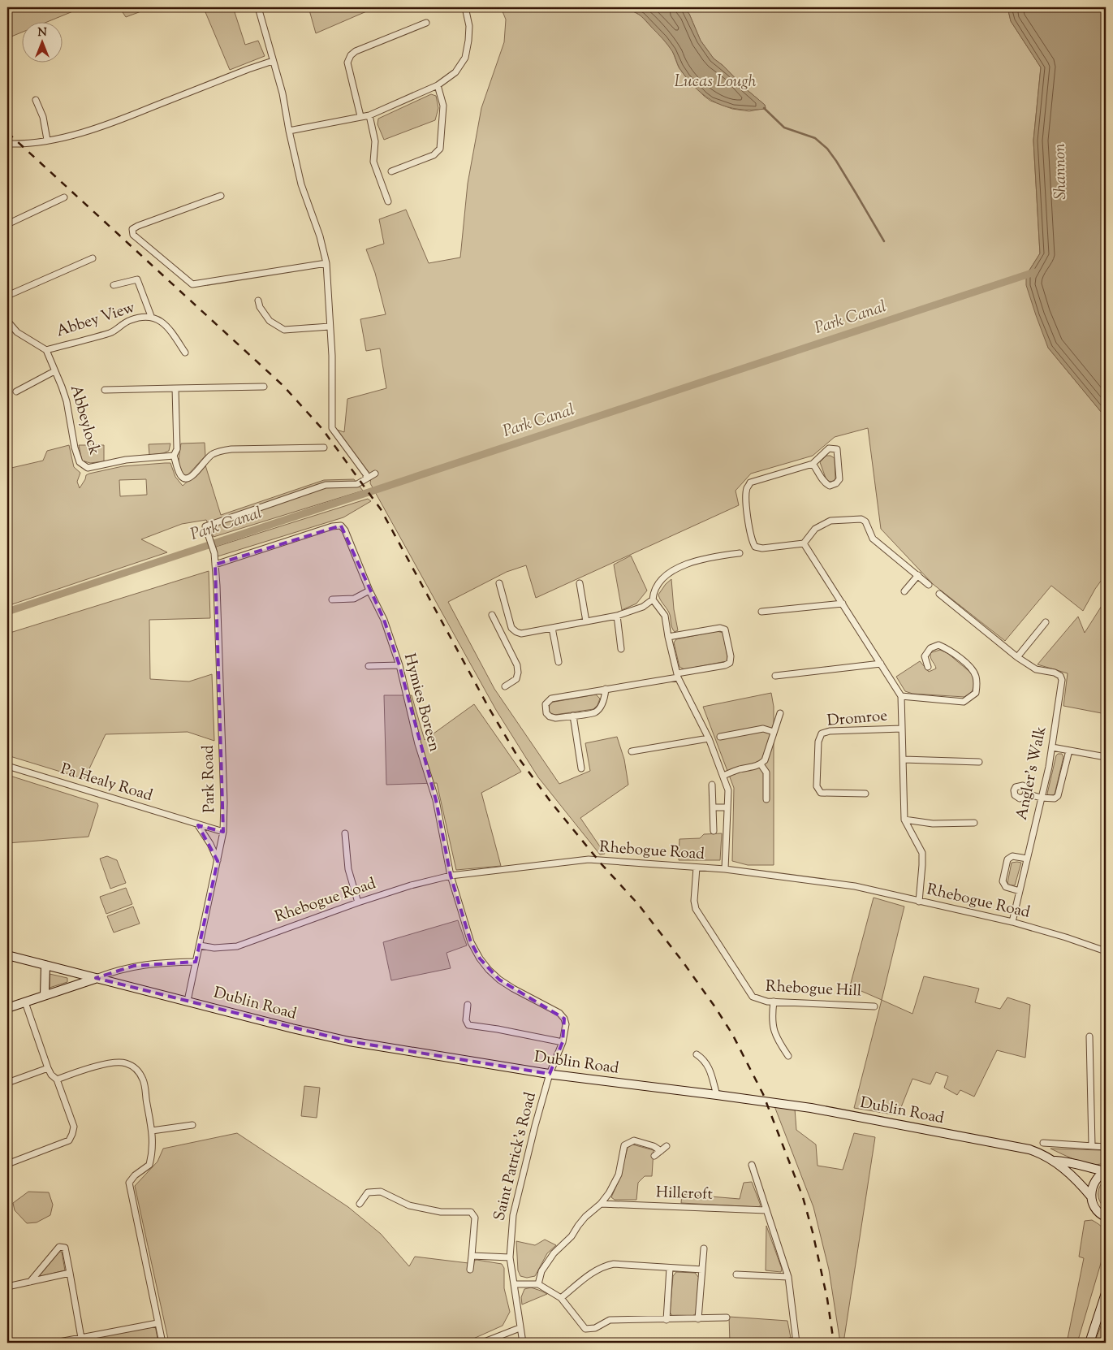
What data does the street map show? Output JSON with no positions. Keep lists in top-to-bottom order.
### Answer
{
  "streets": {
    "main road": ["Dublin Road"],
    "street": [
      "Abbey View",
      "Abbeylock",
      "Hymies Boreen",
      "Dromroe",
      "Angler's Walk",
      "Park Road",
      "Pa Healy Road",
      "Rhebogue Road",
      "Rhebogue Hill",
      "Saint Patrick's Road",
      "Hillcroft"
    ]
  },
  "crossings": [
    ["Abbey View", "Abbeylock"],
    ["Hymies Boreen", "Park Road"],
    ["Hymies Boreen", "Rhebogue Road"],
    ["Hymies Boreen", "Saint Patrick's Road"],
    ["Dromroe", "Rhebogue Road"],
    ["Angler's Walk", "Rhebogue Road"],
    ["Park Road", "Pa Healy Road"],
    ["Park Road", "Rhebogue Road"],
    ["Park Road", "Dublin Road"],
    ["Rhebogue Road", "Rhebogue Hill"],
    ["Dublin Road", "Saint Patrick's Road"]
  ],
  "water": ["Lucas Lough", "Shannon", "Park Canal"],
  "north": "top"
}
